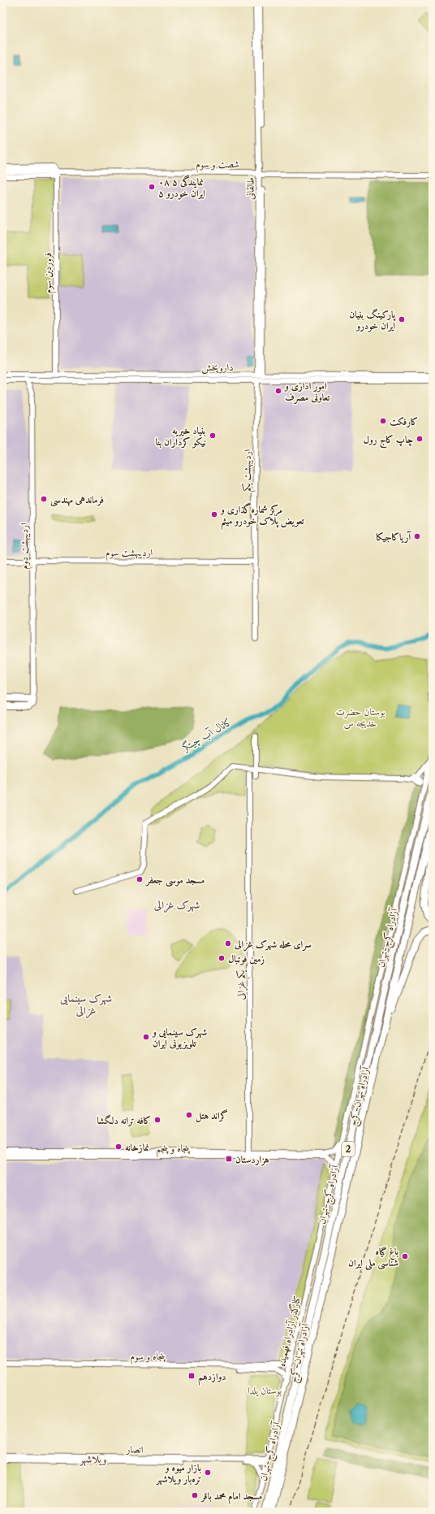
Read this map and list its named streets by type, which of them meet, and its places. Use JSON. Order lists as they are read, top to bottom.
{
  "streets": {
    "highway": ["آزادراه کرج-تهران", "آزادراه تهران-کرج", "2"],
    "street": [
      "شصت و سوم",
      "طالقانی",
      "فروردین سوم",
      "داروپخش",
      "اردیبهشت یکم",
      "اردیبهشت دوم",
      "اردیبهشت سوم",
      "یکم غزالی",
      "پنجاه و پنجم",
      "کنارگذر آزادراه فهمیده",
      "پنجاه و سوم",
      "انصار"
    ]
  },
  "crossings": [
    ["شصت و سوم", "طالقانی"],
    ["شصت و سوم", "فروردین سوم"],
    ["طالقانی", "داروپخش"],
    ["طالقانی", "اردیبهشت یکم"],
    ["فروردین سوم", "داروپخش"],
    ["داروپخش", "اردیبهشت یکم"],
    ["داروپخش", "اردیبهشت دوم"],
    ["اردیبهشت یکم", "اردیبهشت سوم"],
    ["اردیبهشت دوم", "اردیبهشت سوم"],
    ["یکم غزالی", "پنجاه و پنجم"],
    ["کنارگذر آزادراه فهمیده", "انصار"]
  ],
  "districts": ["شهرک غزالی", "شهرک سینمایی غزالی", "ویلاشهر"],
  "water": ["کانال آب چیتگر"],
  "parks": ["بوستان حضرت خدیجه س", "بوستان یلدا"],
  "places": {
    "other": [
      "نمایندگی ۵ ٠٨ ۵ ایران خودرو",
      "پارکینگ بنیان ایران خودرو",
      "امور اداری و تعاونی مصرف",
      "کارفکت",
      "بنیاد خیریه نیکو کرداران بنا",
      "چاپ کاج رول",
      "فرماندهی مهندسی",
      "مرکز شماره‌گذاری و تعویض پلاک خودرو میثم",
      "آریاکاجیکا",
      "مسجد موسی جعفر",
      "سرای محله شهرک غزالی",
      "زمین فوتبال",
      "شهرک سینمایی و تلویزیونی ایران",
      "گراند هتل",
      "کافه ترانه دلگشا",
      "نمازخانه",
      "باغ گیاه‌ شناسی ملی ایران",
      "بازار میوه و تره‌بار ویلاشهر",
      "مسجد امام محمد باقر"
    ],
    "transit": ["هزاردستان", "دوازدهم"]
  }
}
